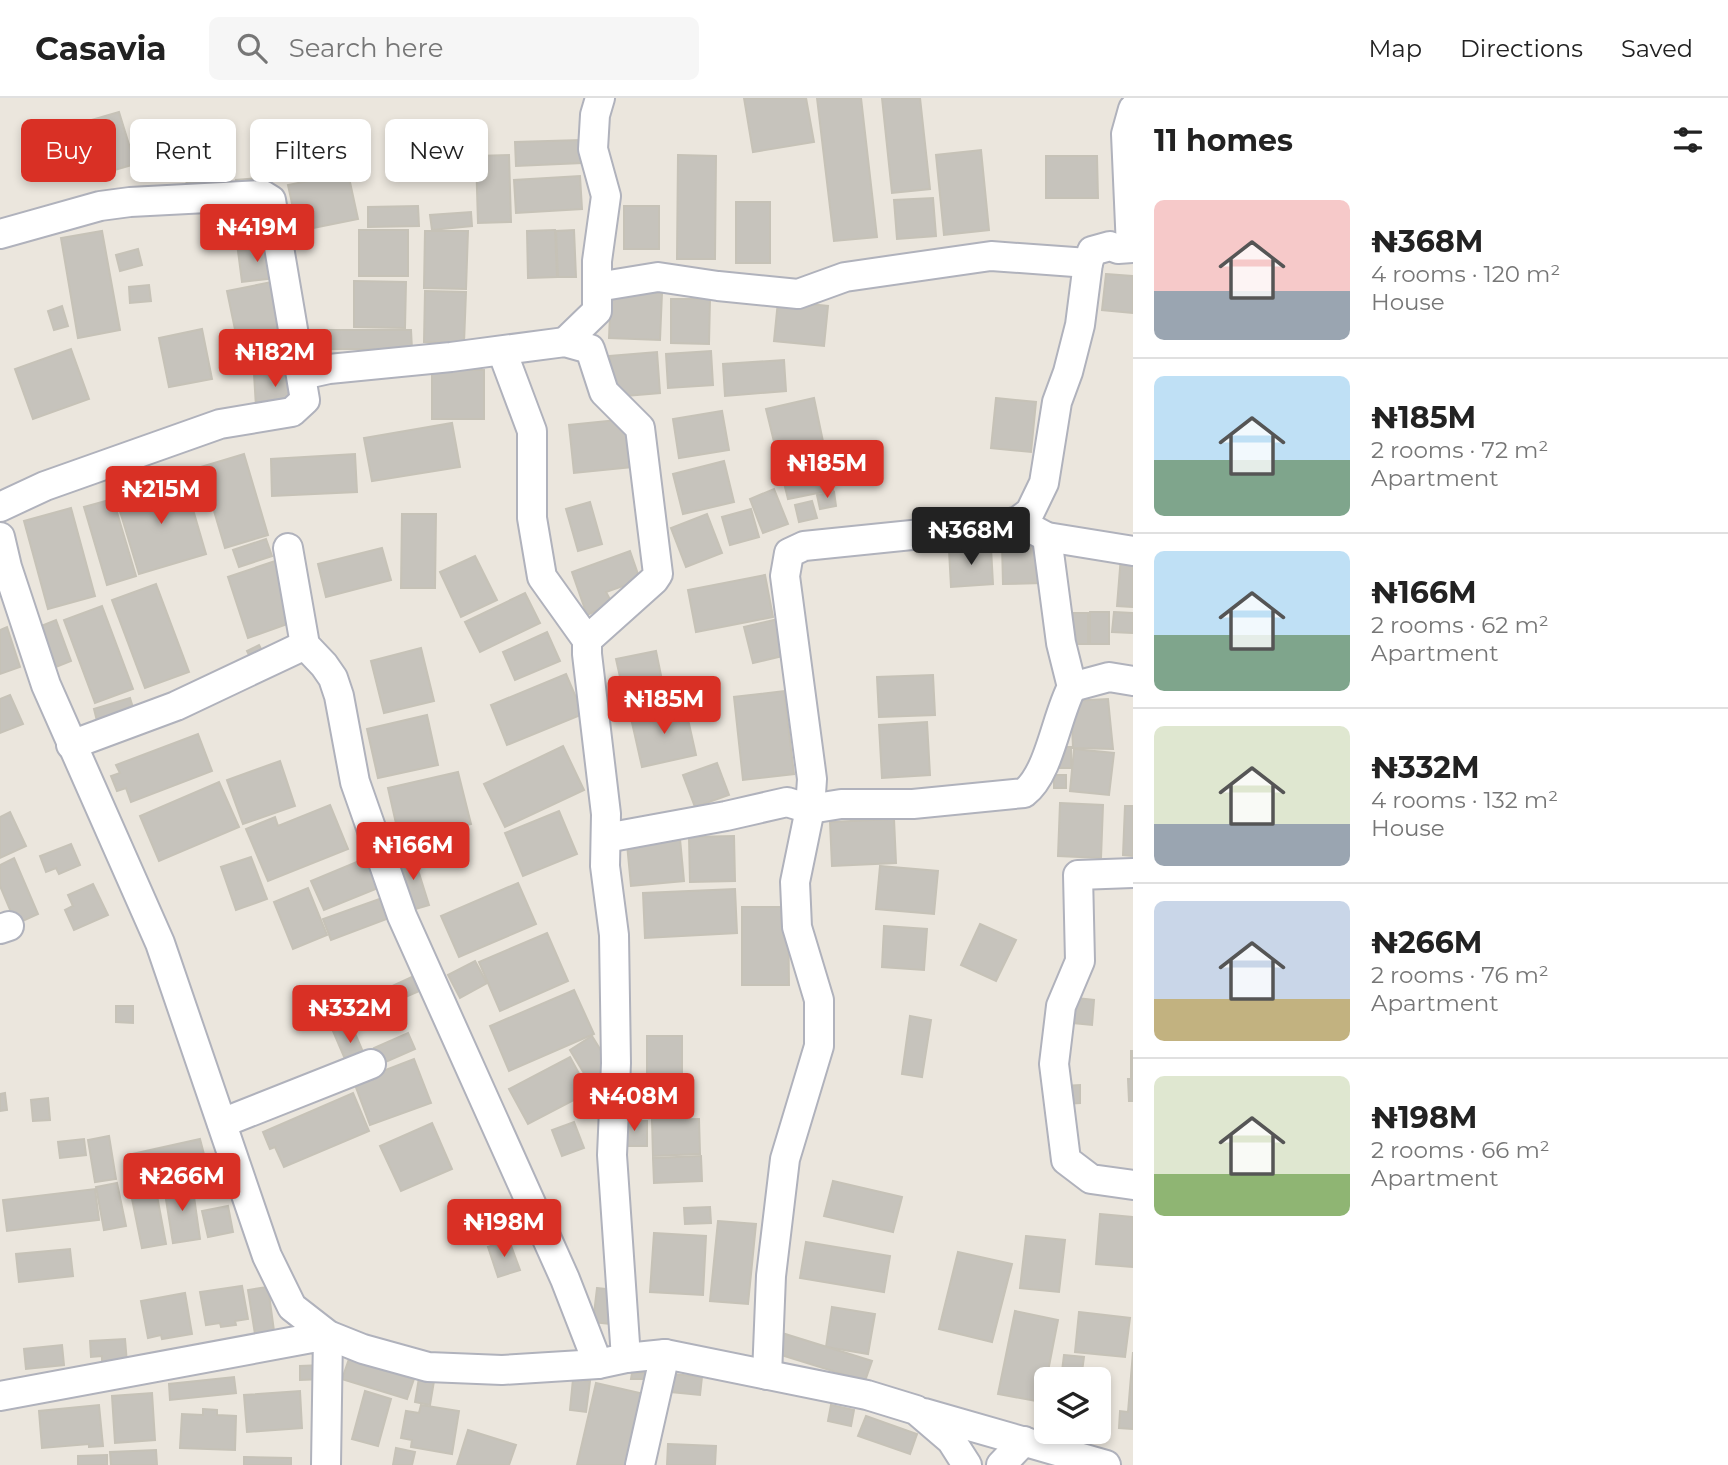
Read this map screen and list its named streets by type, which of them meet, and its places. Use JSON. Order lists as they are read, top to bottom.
{
  "page": {
    "header": "Casavia",
    "search": "Search here",
    "nav": ["Map", "Directions", "Saved"],
    "heading": "11 homes",
    "chip": [
      "Buy",
      "Rent",
      "Filters",
      "New"
    ],
    "list": [
      {
        "name": "₦368M",
        "note": "4 rooms · 120 m² · House"
      },
      {
        "name": "₦185M",
        "note": "2 rooms · 72 m² · Apartment"
      },
      {
        "name": "₦166M",
        "note": "2 rooms · 62 m² · Apartment"
      },
      {
        "name": "₦332M",
        "note": "4 rooms · 132 m² · House"
      },
      {
        "name": "₦266M",
        "note": "2 rooms · 76 m² · Apartment"
      },
      {
        "name": "₦198M",
        "note": "2 rooms · 66 m² · Apartment"
      }
    ],
    "price": [
      "₦419M",
      "₦182M",
      "₦185M",
      "₦215M",
      "₦368M",
      "₦185M",
      "₦166M",
      "₦332M",
      "₦408M",
      "₦266M",
      "₦198M"
    ]
  }
}
